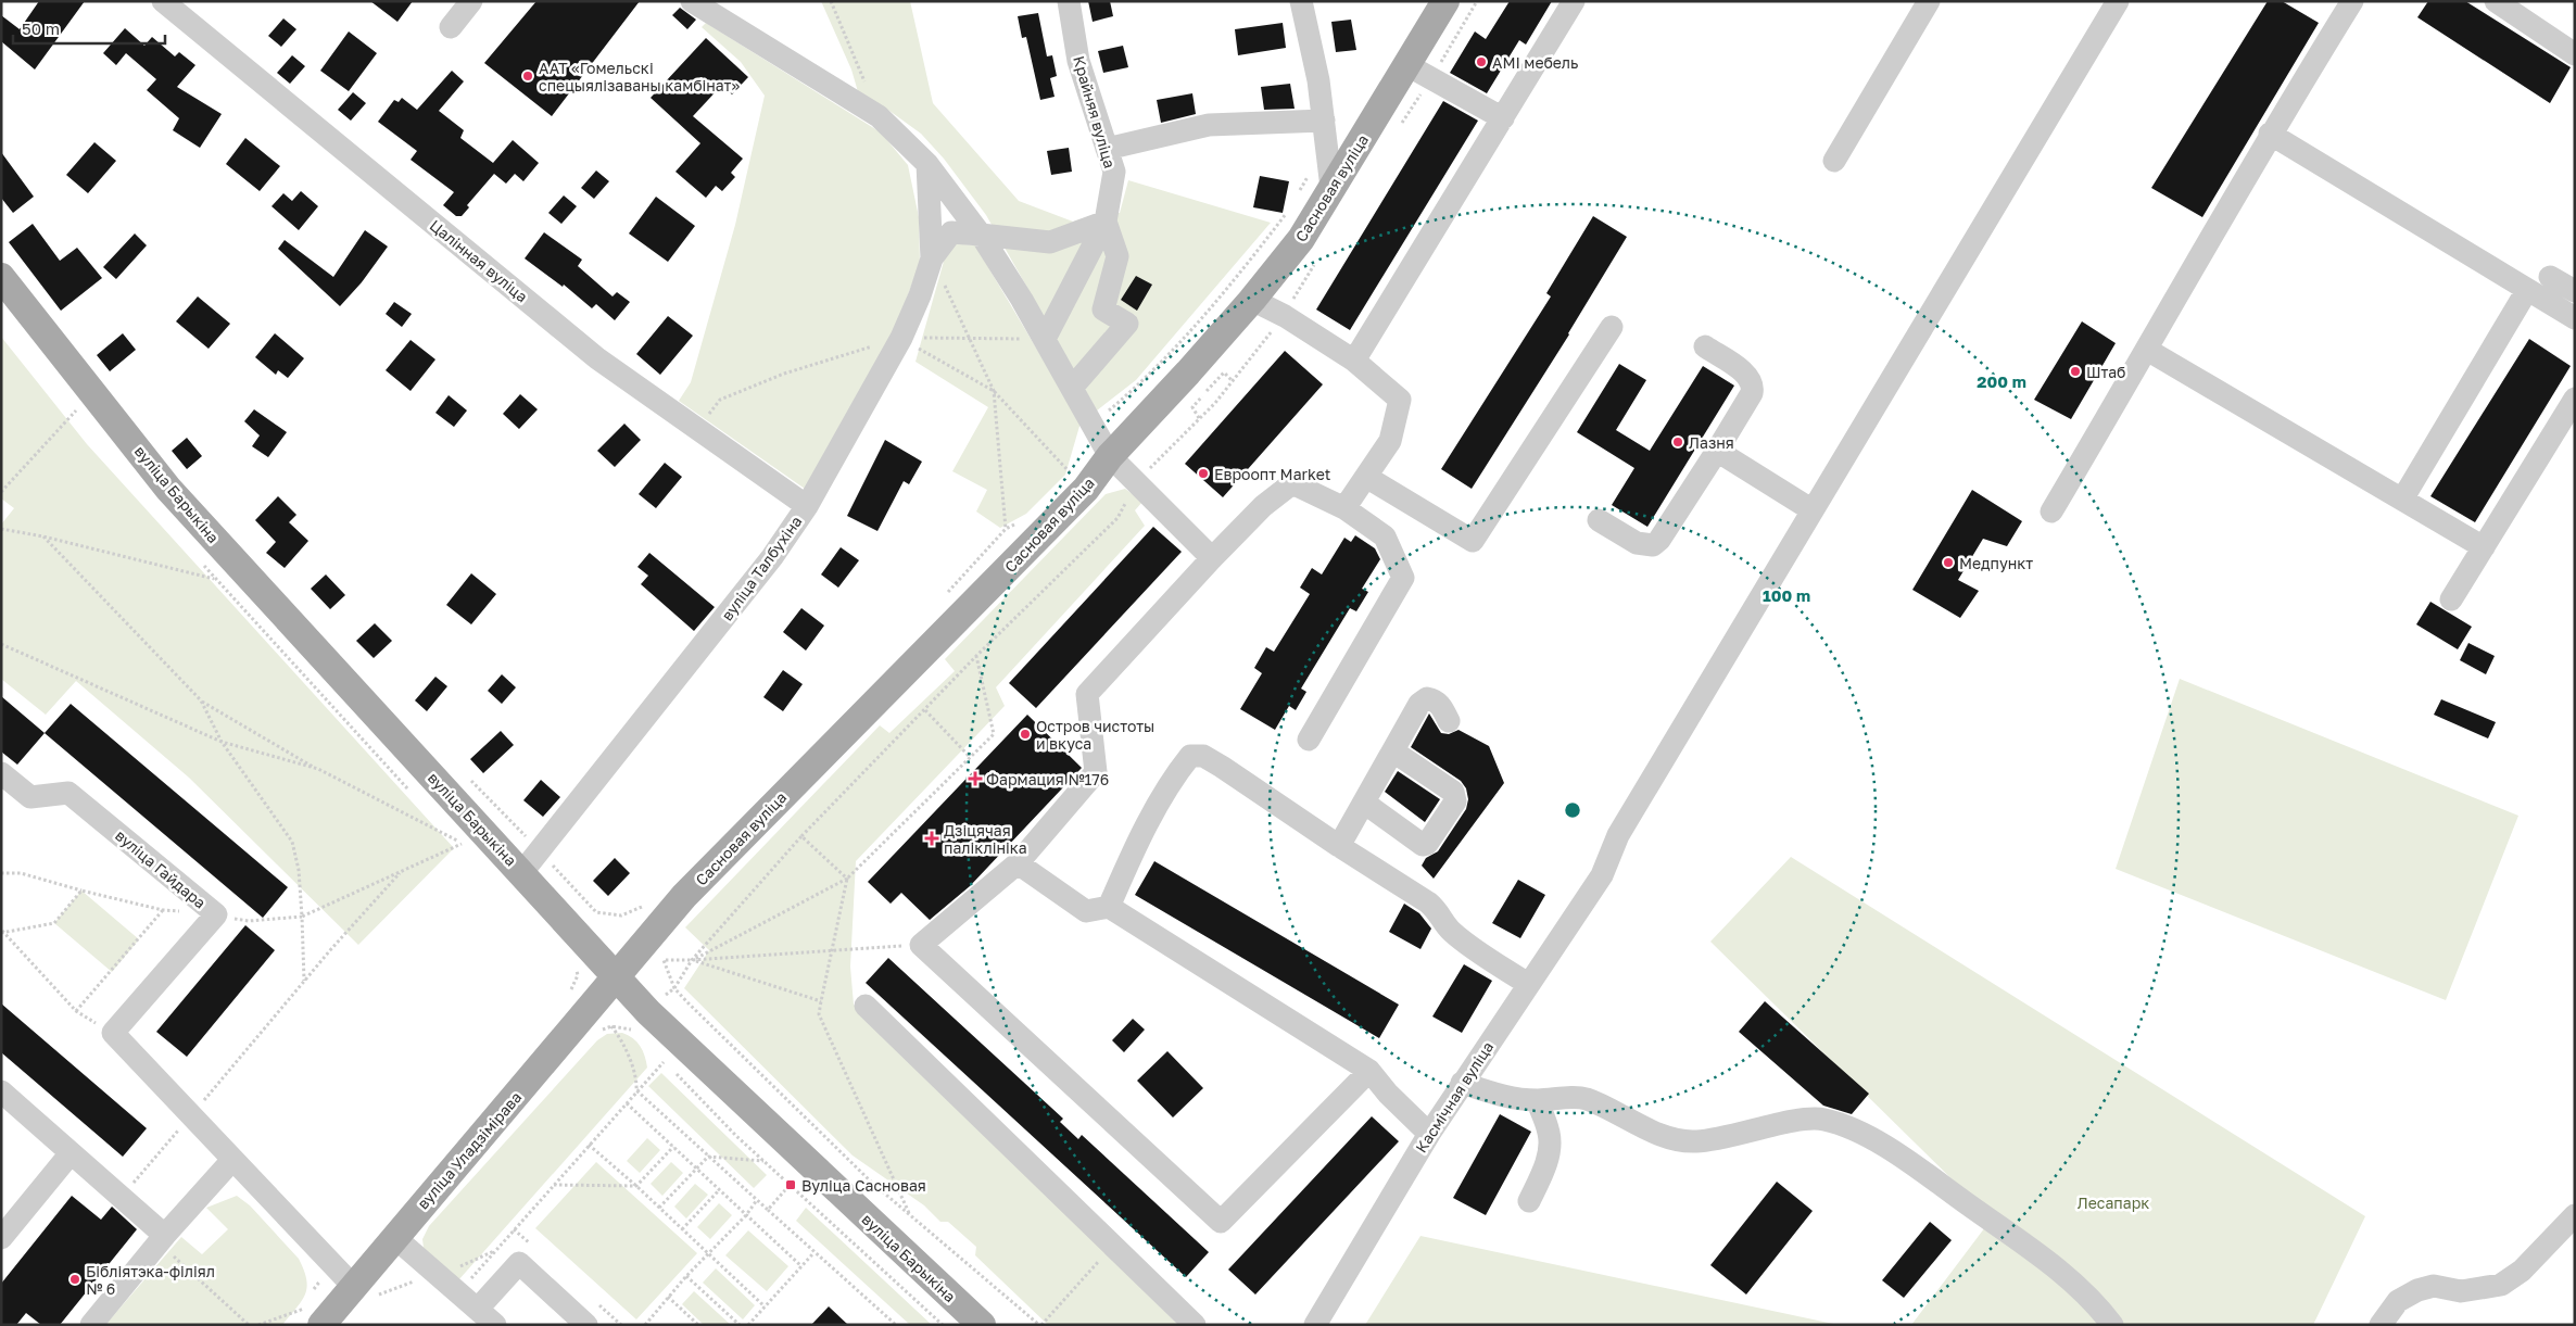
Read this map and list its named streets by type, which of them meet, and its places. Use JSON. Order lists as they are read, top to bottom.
{
  "streets": {
    "main road": ["Сасновая вуліца", "вуліца Барыкіна", "вуліца Уладзімірава"],
    "street": [
      "Крайняя вуліца",
      "Цалінная вуліца",
      "вуліца Талбухіна",
      "вуліца Гайдара",
      "Касмічная вуліца"
    ]
  },
  "crossings": [
    ["Сасновая вуліца", "вуліца Барыкіна"],
    ["Сасновая вуліца", "вуліца Уладзімірава"],
    ["Цалінная вуліца", "вуліца Талбухіна"],
    ["вуліца Барыкіна", "вуліца Талбухіна"],
    ["вуліца Барыкіна", "вуліца Уладзімірава"]
  ],
  "parks": ["Лесапарк"],
  "places": {
    "other": [
      "AMI мебель",
      "ААТ «Гомельскі спецыялізаваны камбінат»",
      "Штаб",
      "Лазня",
      "Евроопт Market",
      "Медпункт",
      "Остров чистоты и вкуса",
      "Бібліятэка-філіял № 6"
    ],
    "health": ["Фармация №176", "Дзіцячая паліклініка"],
    "transit": ["Вуліца Сасновая"]
  },
  "scale_bar": "50 m",
  "rings": ["200 m", "100 m"]
}
